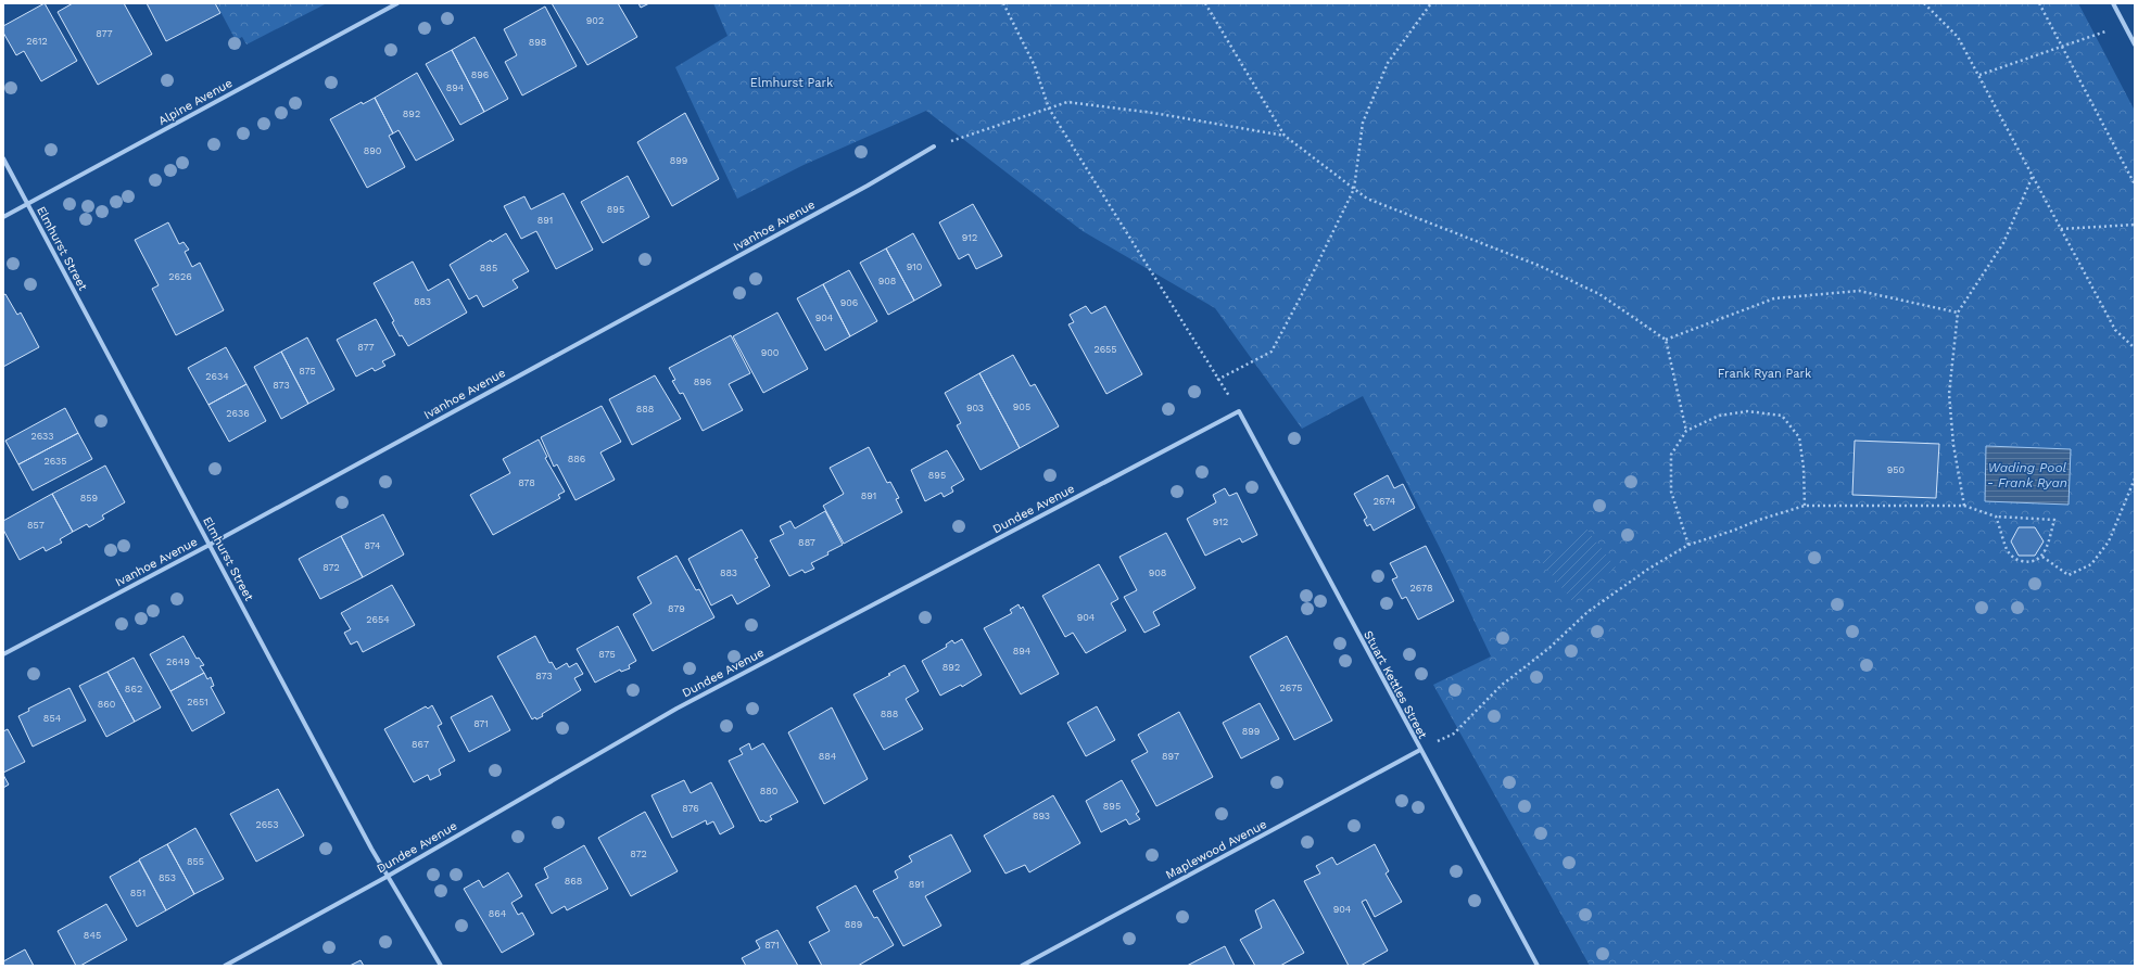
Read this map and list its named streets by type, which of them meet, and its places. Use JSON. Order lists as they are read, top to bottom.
{
  "streets": {
    "street": [
      "Alpine Avenue",
      "Ivanhoe Avenue",
      "Elmhurst Street",
      "Dundee Avenue",
      "Stuart Kettles Street",
      "Maplewood Avenue"
    ]
  },
  "crossings": [
    ["Alpine Avenue", "Elmhurst Street"],
    ["Ivanhoe Avenue", "Elmhurst Street"],
    ["Elmhurst Street", "Dundee Avenue"],
    ["Dundee Avenue", "Stuart Kettles Street"],
    ["Stuart Kettles Street", "Maplewood Avenue"]
  ],
  "water": ["Wading Pool - Frank Ryan"],
  "parks": ["Elmhurst Park", "Frank Ryan Park"],
  "house_numbers": [
    "902",
    "877",
    "2612",
    "898",
    "896",
    "894",
    "892",
    "890",
    "899",
    "895",
    "891",
    "912",
    "910",
    "885",
    "2626",
    "908",
    "883",
    "906",
    "904",
    "877",
    "2655",
    "900",
    "875",
    "2634",
    "896",
    "873",
    "905",
    "903",
    "888",
    "2636",
    "2633",
    "886",
    "2635",
    "950",
    "895",
    "878",
    "891",
    "859",
    "2674",
    "912",
    "857",
    "887",
    "874",
    "872",
    "883",
    "908",
    "2678",
    "879",
    "904",
    "2654",
    "894",
    "875",
    "2649",
    "892",
    "873",
    "2675",
    "862",
    "2651",
    "860",
    "888",
    "854",
    "871",
    "899",
    "867",
    "884",
    "897",
    "880",
    "895",
    "876",
    "893",
    "2653",
    "872",
    "855",
    "853",
    "868",
    "891",
    "851",
    "904",
    "864",
    "889",
    "845",
    "871"
  ]
}
